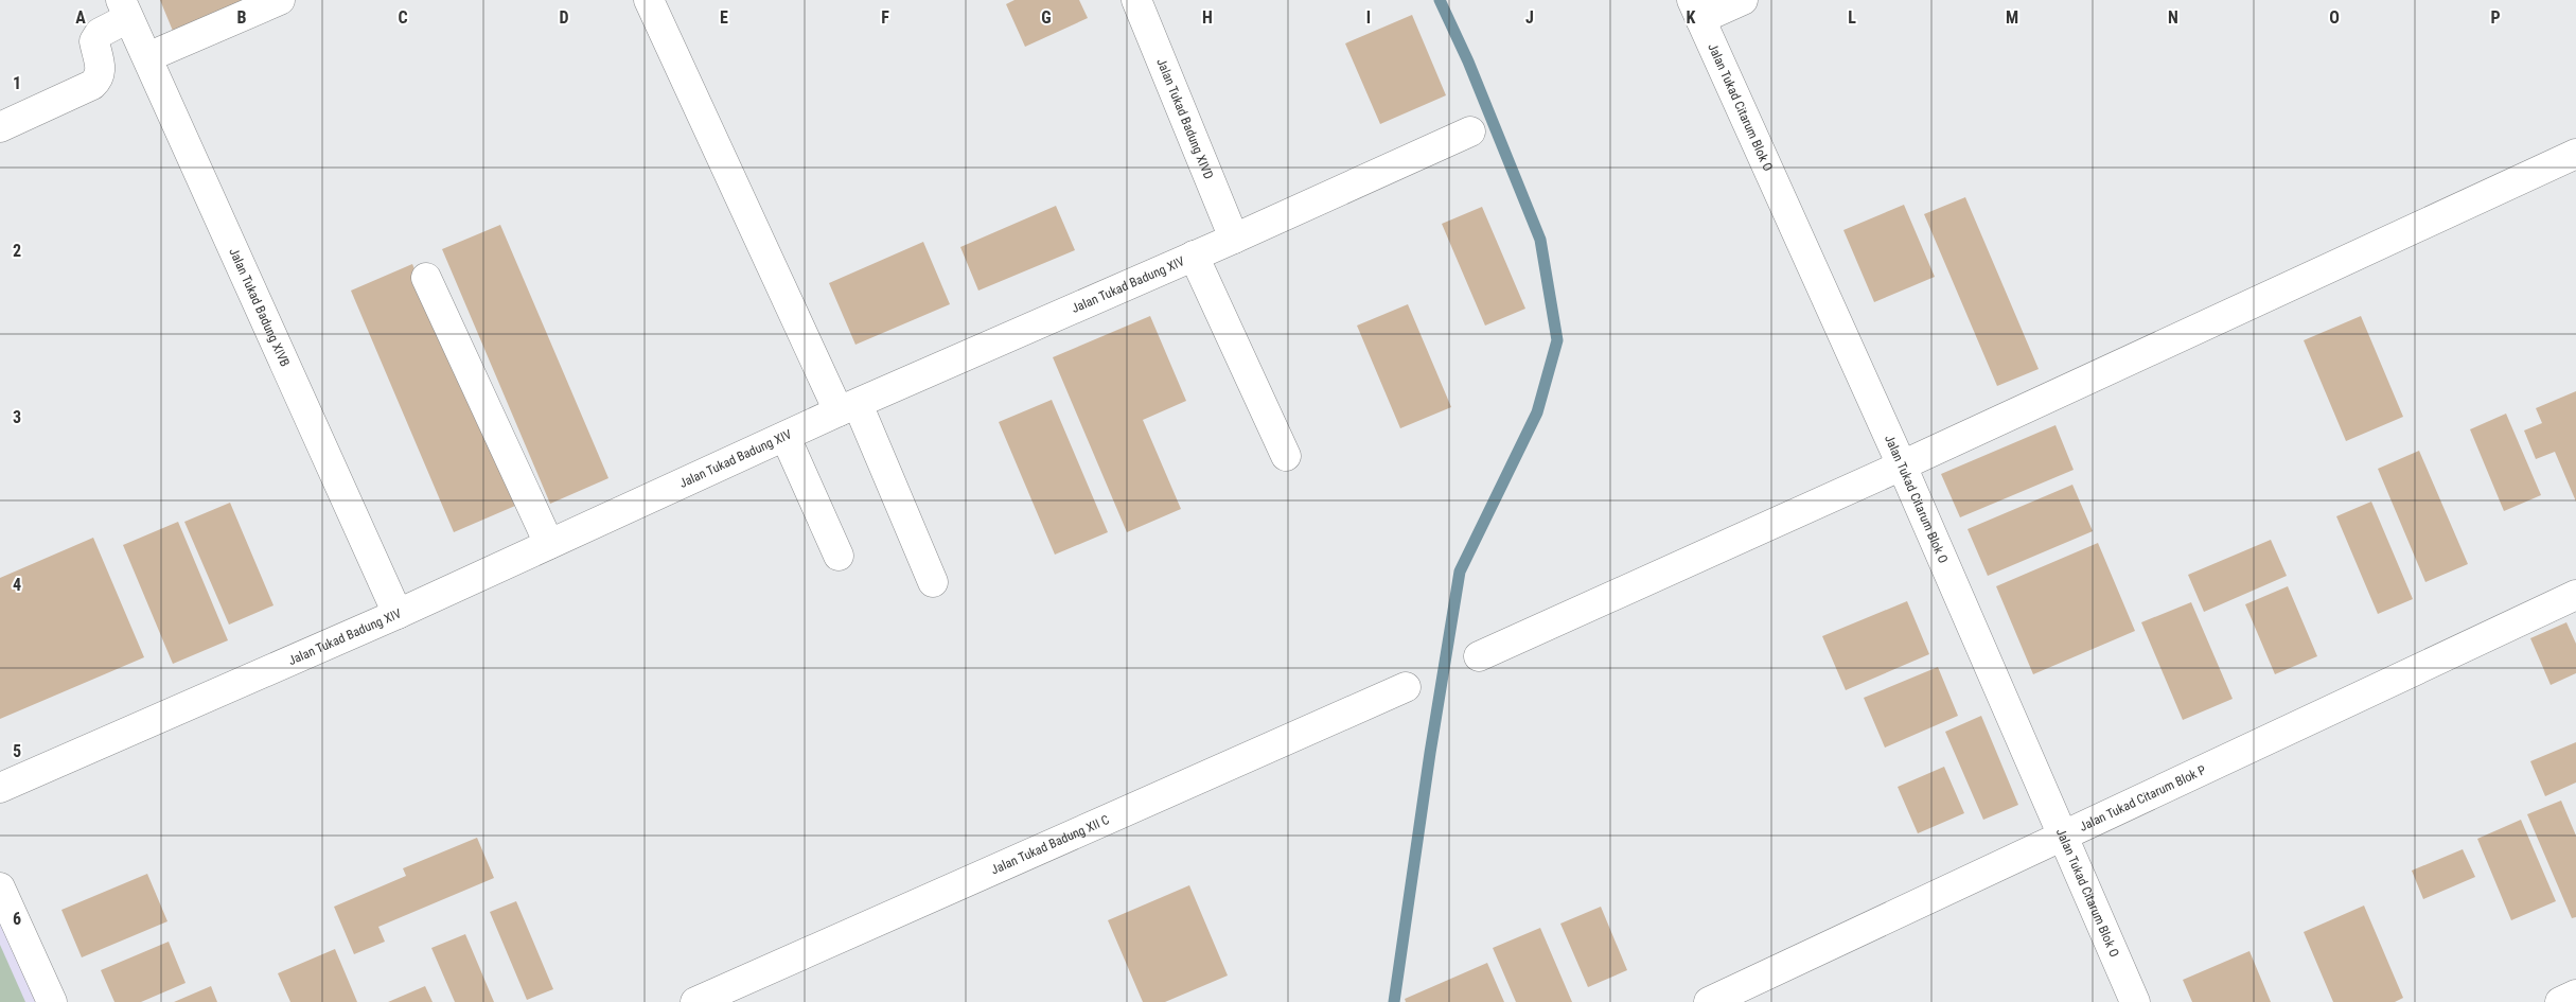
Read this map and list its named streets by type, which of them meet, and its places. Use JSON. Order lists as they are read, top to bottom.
{
  "streets": {
    "street": [
      "Jalan Tukad Citarum Blok O",
      "Jalan Tukad Badung XIVD",
      "Jalan Tukad Badung XIV",
      "Jalan Tukad Badung XIVB",
      "Jalan Tukad Citarum Blok P",
      "Jalan Tukad Badung XII C"
    ]
  },
  "crossings": [
    ["Jalan Tukad Citarum Blok O", "Jalan Tukad Citarum Blok P"],
    ["Jalan Tukad Badung XIVD", "Jalan Tukad Badung XIV"],
    ["Jalan Tukad Badung XIV", "Jalan Tukad Badung XIVB"]
  ],
  "grid": {
    "columns": [
      "A",
      "B",
      "C",
      "D",
      "E",
      "F",
      "G",
      "H",
      "I",
      "J",
      "K",
      "L",
      "M",
      "N",
      "O",
      "P"
    ],
    "rows": [
      "1",
      "2",
      "3",
      "4",
      "5",
      "6"
    ]
  }
}
